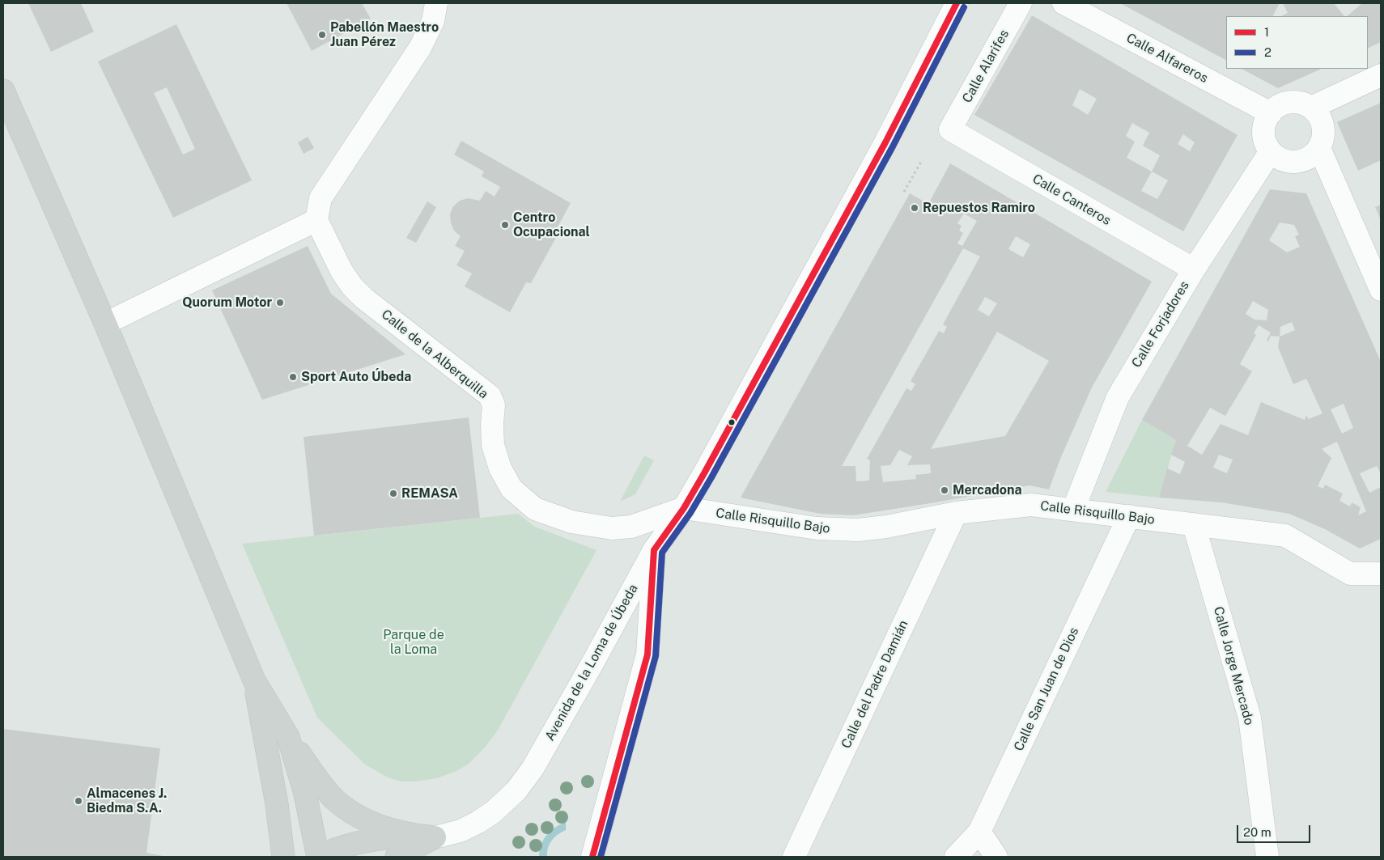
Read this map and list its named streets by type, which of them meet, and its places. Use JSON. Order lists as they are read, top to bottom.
{
  "streets": {
    "street": [
      "Calle Alfareros",
      "Calle Alarifes",
      "Calle Canteros",
      "Calle Forjadores",
      "Calle de la Alberquilla",
      "Calle Risquillo Bajo",
      "Avenida de la Loma de Úbeda",
      "Calle Jorge Mercado",
      "Calle del Padre Damián",
      "Calle San Juan de Dios"
    ]
  },
  "crossings": [
    ["Calle Alfareros", "Calle Forjadores"],
    ["Calle Alarifes", "Calle Canteros"],
    ["Calle Canteros", "Calle Forjadores"],
    ["Calle Forjadores", "Calle Risquillo Bajo"],
    ["Calle de la Alberquilla", "Calle Risquillo Bajo"],
    ["Calle de la Alberquilla", "Avenida de la Loma de Úbeda"],
    ["Calle Risquillo Bajo", "Avenida de la Loma de Úbeda"],
    ["Calle Risquillo Bajo", "Calle Jorge Mercado"],
    ["Calle Risquillo Bajo", "Calle del Padre Damián"],
    ["Calle Risquillo Bajo", "Calle San Juan de Dios"]
  ],
  "parks": ["Parque de la Loma"],
  "places": [
    "Pabellón Maestro Juan Pérez",
    "Repuestos Ramiro",
    "Centro Ocupacional",
    "Quorum Motor",
    "Sport Auto Úbeda",
    "Mercadona",
    "REMASA",
    "Almacenes J. Biedma S.A."
  ],
  "lines": ["transit line 1", "transit line 2"],
  "legend": ["1", "2"],
  "scale_bar": "20 m"
}
